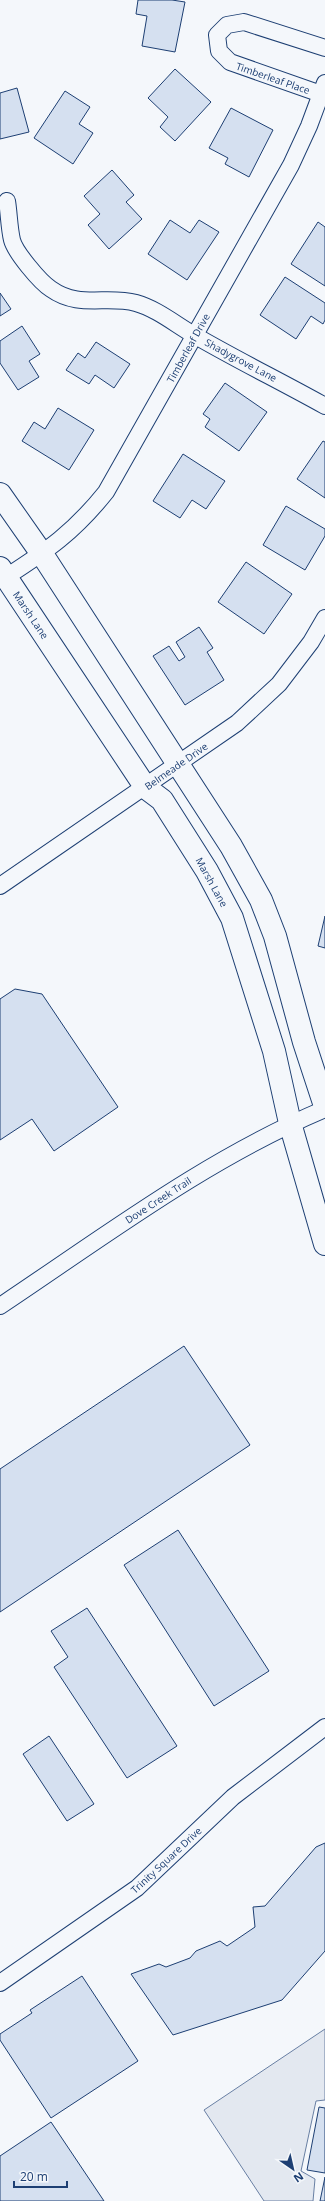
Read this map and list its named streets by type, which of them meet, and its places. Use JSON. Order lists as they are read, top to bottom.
{
  "streets": {
    "main road": ["Marsh Lane"],
    "street": [
      "Timberleaf Place",
      "Timberleaf Drive",
      "Shadygrove Lane",
      "Belmeade Drive",
      "Dove Creek Trail",
      "Trinity Square Drive"
    ]
  },
  "crossings": [
    ["Timberleaf Place", "Timberleaf Drive"],
    ["Timberleaf Drive", "Shadygrove Lane"],
    ["Timberleaf Drive", "Marsh Lane"],
    ["Marsh Lane", "Belmeade Drive"],
    ["Marsh Lane", "Dove Creek Trail"]
  ],
  "scale_bar": "20 m",
  "north": "bottom right"
}
